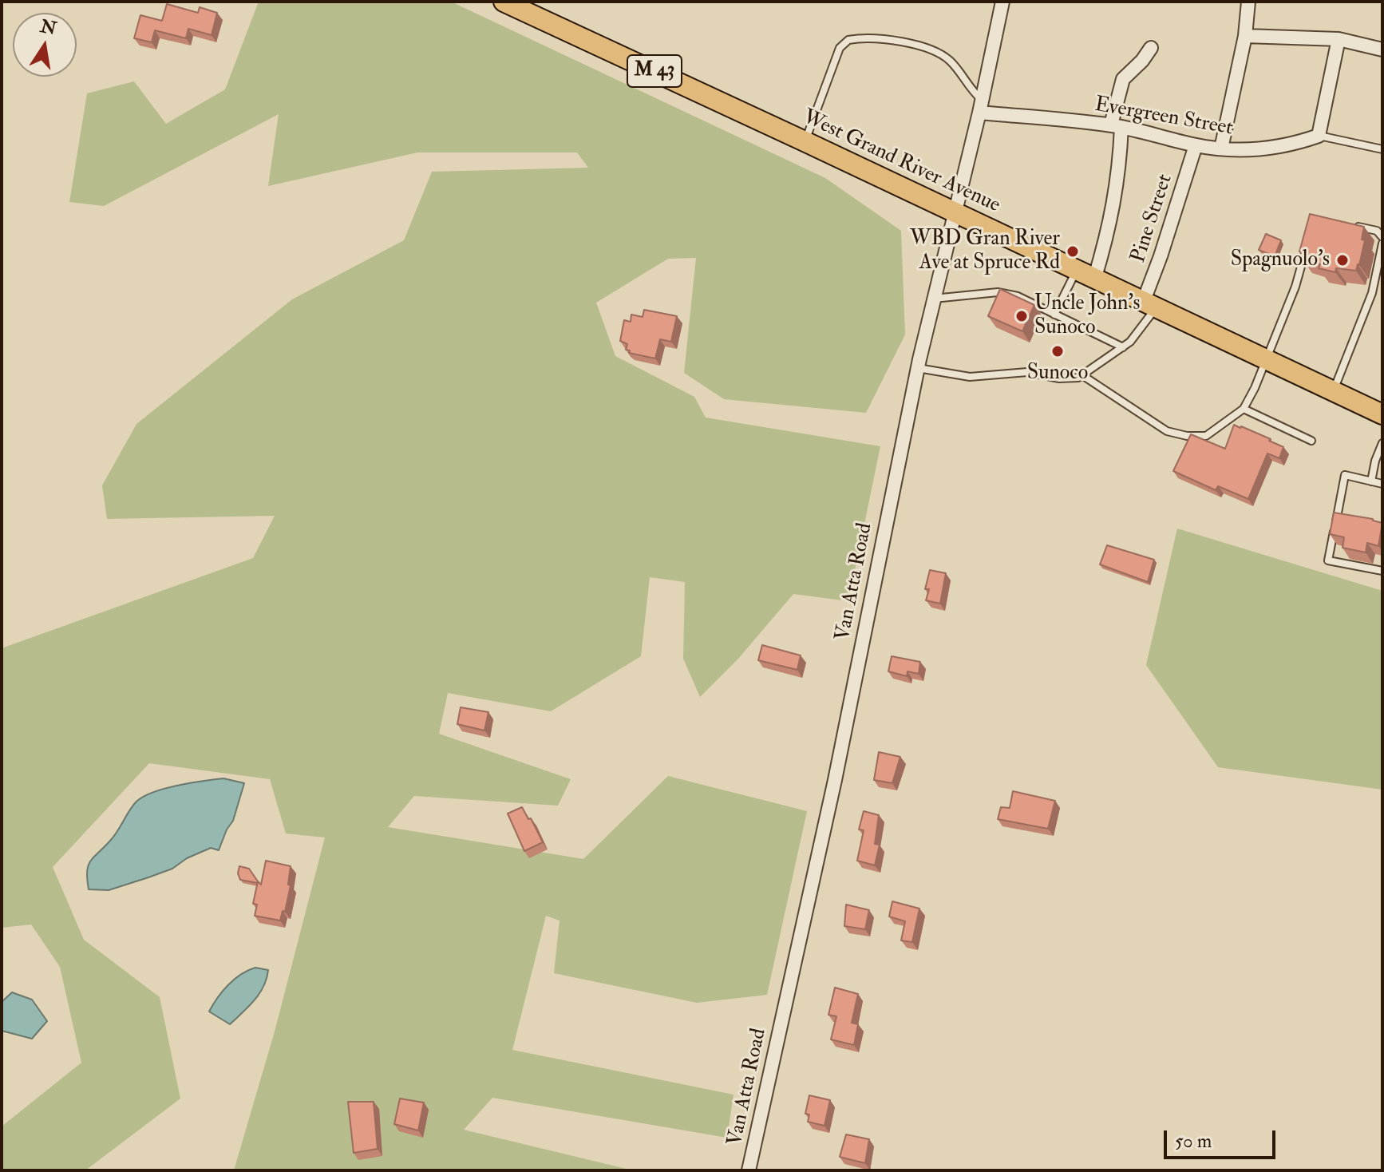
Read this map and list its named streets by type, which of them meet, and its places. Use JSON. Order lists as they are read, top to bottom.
{
  "streets": {
    "main road": ["M 43", "West Grand River Avenue"],
    "street": ["Evergreen Street", "Pine Street", "Van Atta Road"]
  },
  "crossings": [
    ["Evergreen Street", "Pine Street"],
    ["Evergreen Street", "Van Atta Road"],
    ["West Grand River Avenue", "Pine Street"],
    ["West Grand River Avenue", "Van Atta Road"]
  ],
  "places": [
    "WBD Gran River Ave at Spruce Rd",
    "Spagnuolo's",
    "Uncle John's Sunoco",
    "Sunoco"
  ],
  "scale_bar": "50 m",
  "north": "top"
}
